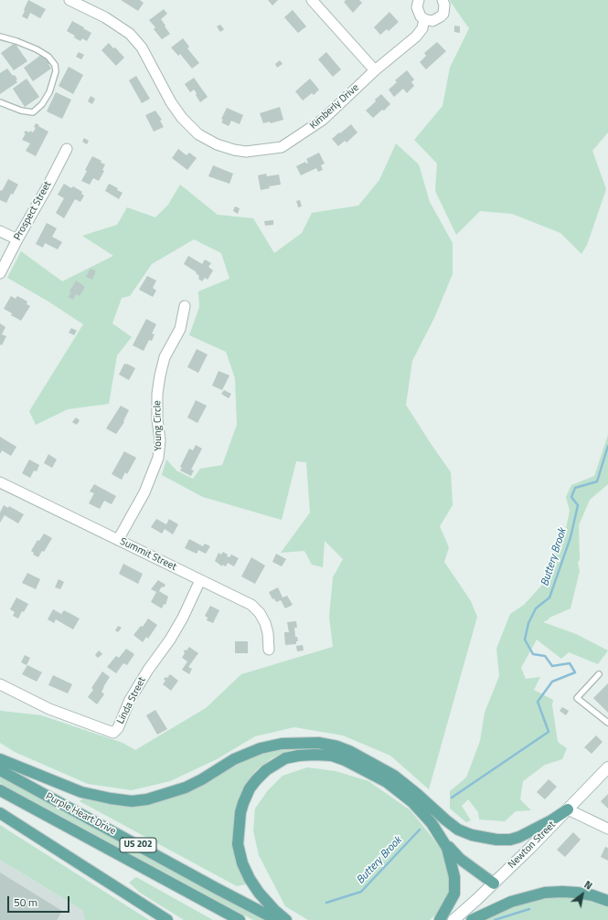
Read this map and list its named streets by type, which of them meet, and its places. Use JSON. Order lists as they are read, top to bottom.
{
  "streets": {
    "main road": ["Purple Heart Drive", "US 202", "Newton Street"],
    "street": [
      "Kimberly Drive",
      "Prospect Street",
      "Young Circle",
      "Summit Street",
      "Linda Street"
    ]
  },
  "crossings": [
    ["Young Circle", "Summit Street"],
    ["Summit Street", "Linda Street"]
  ],
  "water": ["Buttery Brook"],
  "scale_bar": "50 m",
  "north": "top right"
}
